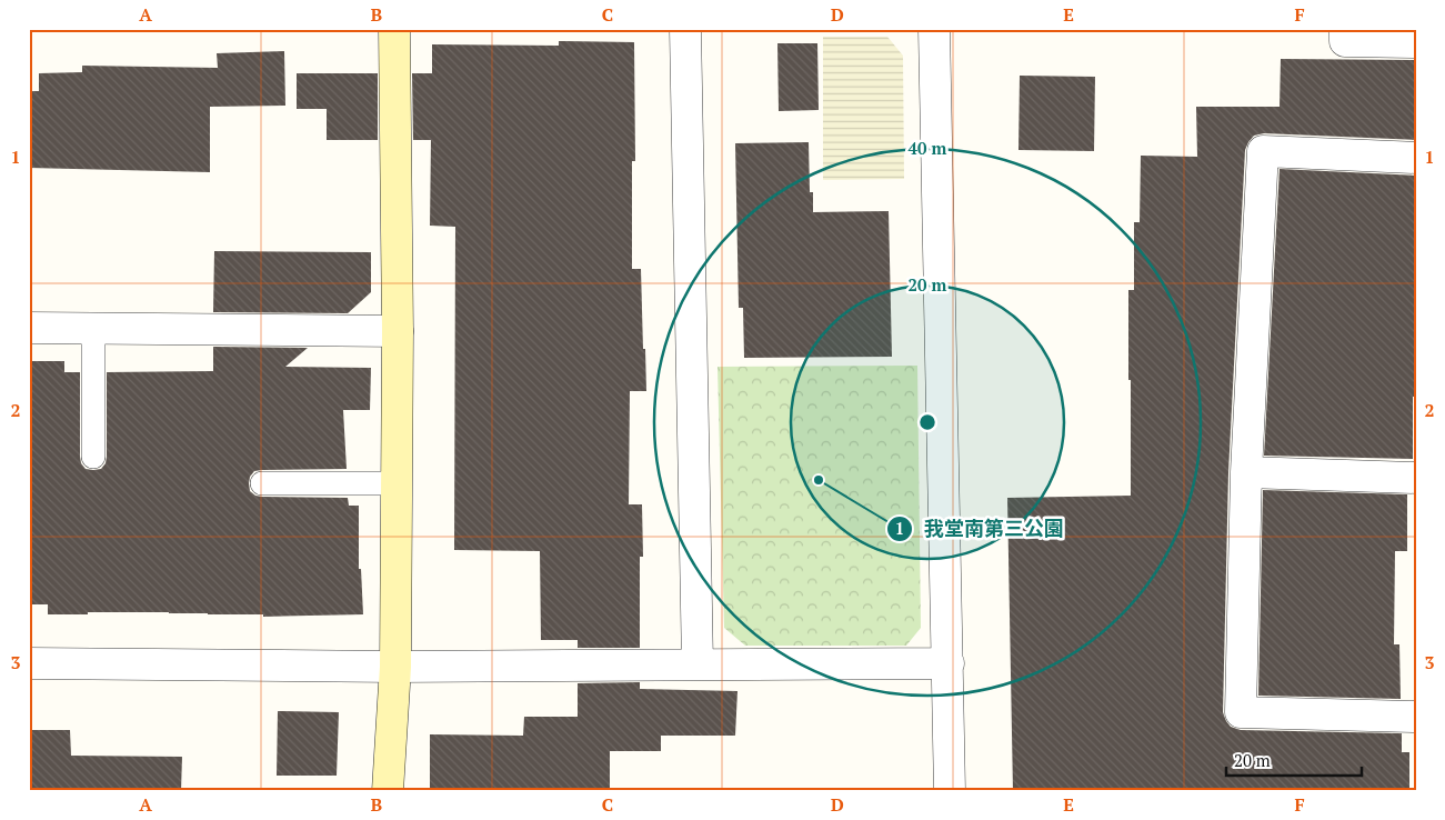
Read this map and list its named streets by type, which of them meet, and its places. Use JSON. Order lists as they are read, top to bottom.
{
  "places": ["我堂南第三公園"],
  "scale_bar": "20 m",
  "grid": {
    "columns": [
      "A",
      "B",
      "C",
      "D",
      "E",
      "F"
    ],
    "rows": ["1", "2", "3"]
  },
  "rings": ["40 m", "20 m"]
}
